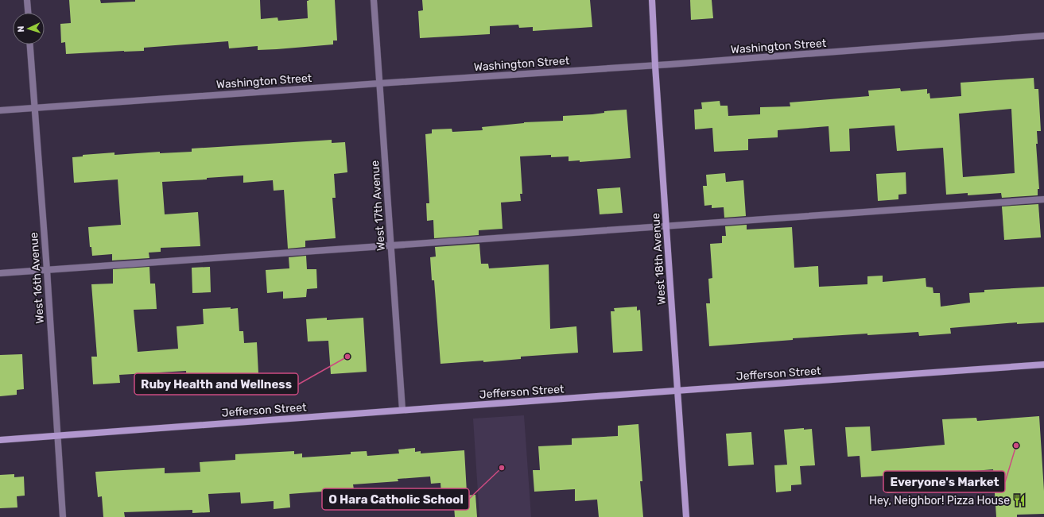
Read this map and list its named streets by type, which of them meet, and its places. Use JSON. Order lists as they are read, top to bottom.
{
  "streets": {
    "street": [
      "Washington Street",
      "West 17th Avenue",
      "West 18th Avenue",
      "West 16th Avenue",
      "Jefferson Street"
    ]
  },
  "crossings": [
    ["Washington Street", "West 17th Avenue"],
    ["Washington Street", "West 18th Avenue"],
    ["Washington Street", "West 16th Avenue"],
    ["West 17th Avenue", "Jefferson Street"],
    ["West 18th Avenue", "Jefferson Street"],
    ["West 16th Avenue", "Jefferson Street"]
  ],
  "places": {
    "other": ["Ruby Health and Wellness", "Everyone's Market", "O Hara Catholic School"],
    "restaurant": ["Hey, Neighbor! Pizza House"]
  },
  "north": "left"
}
